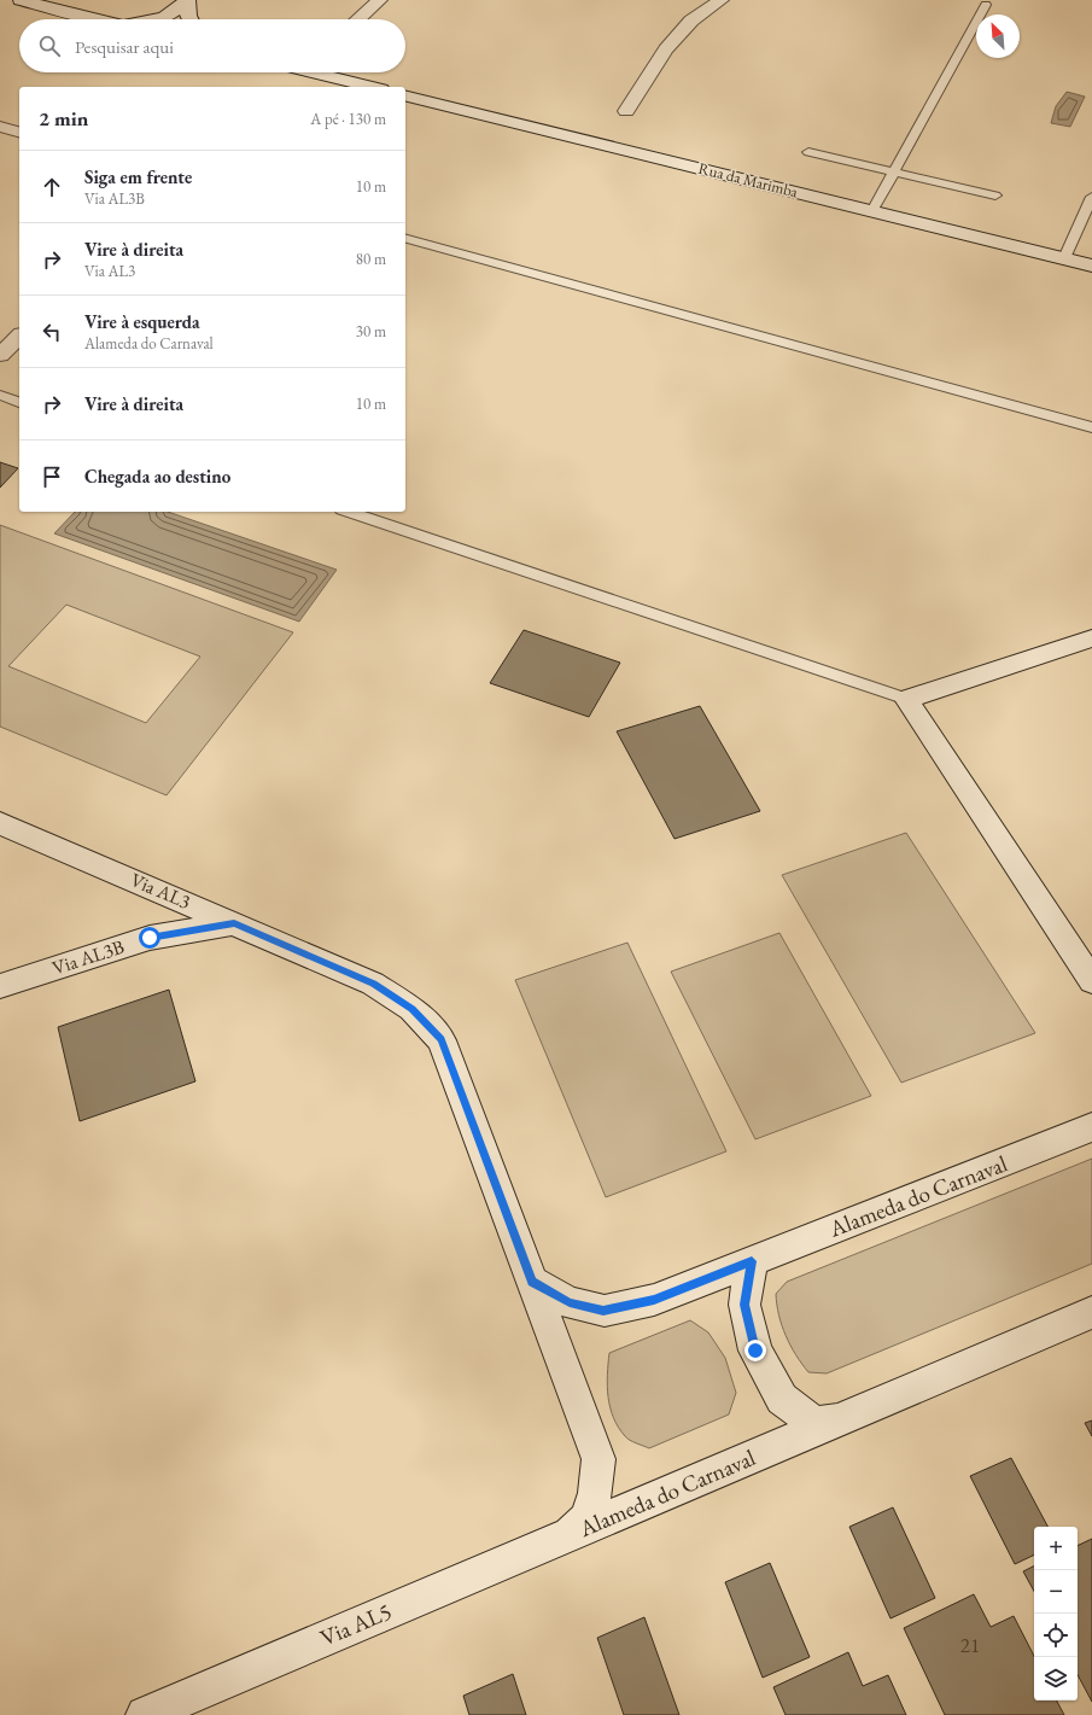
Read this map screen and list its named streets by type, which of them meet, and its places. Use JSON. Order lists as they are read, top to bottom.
{
  "streets": {
    "street": [
      "Rua da Marimba",
      "Via AL3",
      "Via AL3B",
      "Alameda do Carnaval",
      "Via AL5"
    ]
  },
  "crossings": [
    ["Via AL3", "Via AL3B"],
    ["Via AL3", "Alameda do Carnaval"],
    ["Alameda do Carnaval", "Via AL5"]
  ],
  "house_numbers": ["21"],
  "north": "top left",
  "page": {
    "search": "Pesquisar aqui",
    "heading": ["2 min", "A pé · 130 m"],
    "list": [
      ["Siga em frente", "Via AL3B", "10 m"],
      ["Vire à direita", "Via AL3", "80 m"],
      ["Vire à esquerda", "Alameda do Carnaval", "30 m"],
      ["Vire à direita", "10 m"],
      "Chegada ao destino"
    ],
    "map_buttons": ["+", "−"]
  }
}
